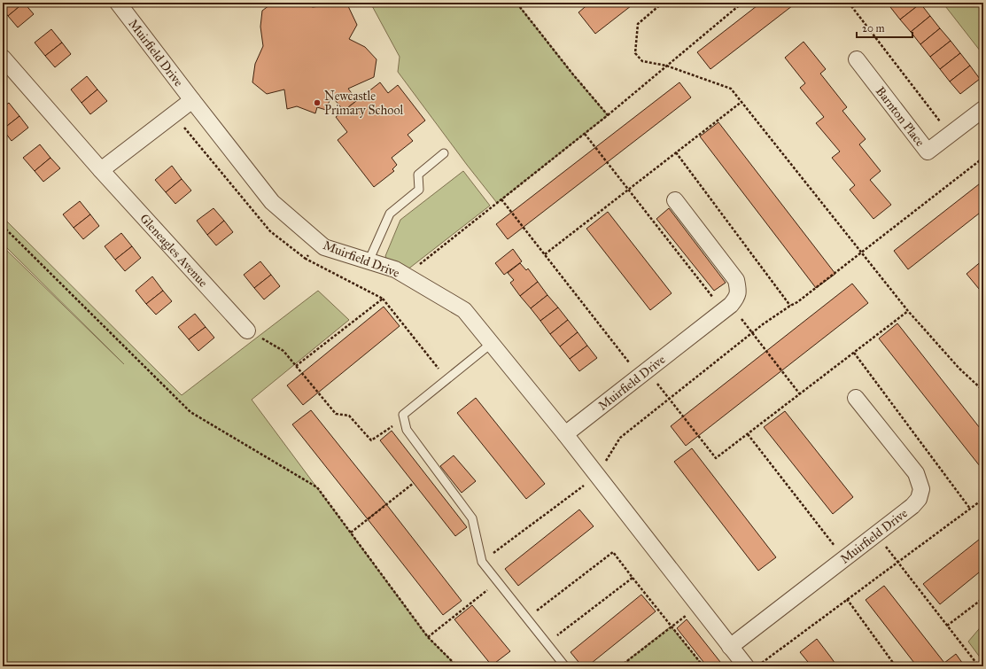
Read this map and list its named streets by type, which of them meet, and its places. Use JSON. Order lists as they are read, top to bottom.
{
  "streets": {
    "street": ["Muirfield Drive", "Barnton Place", "Gleneagles Avenue"]
  },
  "places": ["Newcastle Primary School"],
  "scale_bar": "20 m"
}
